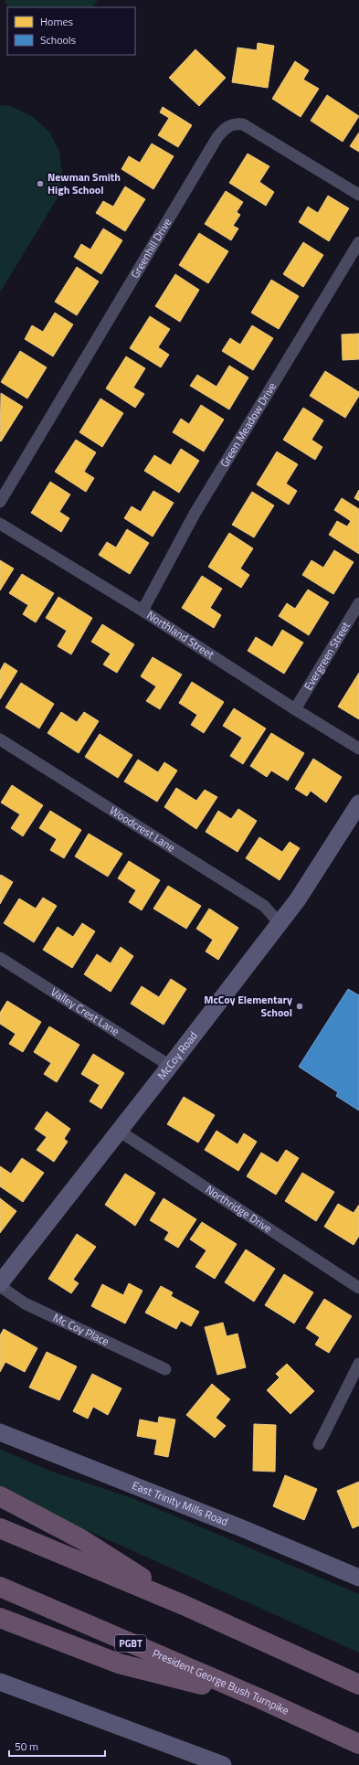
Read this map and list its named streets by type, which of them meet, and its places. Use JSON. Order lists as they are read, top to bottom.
{
  "streets": {
    "highway": ["PGBT", "President George Bush Turnpike"],
    "main road": ["McCoy Road", "East Trinity Mills Road"],
    "street": [
      "Greenhill Drive",
      "Green Meadow Drive",
      "Northland Street",
      "Evergreen Street",
      "Woodcrest Lane",
      "Valley Crest Lane",
      "Northridge Drive",
      "Mc Coy Place"
    ]
  },
  "crossings": [
    ["Green Meadow Drive", "Northland Street"],
    ["Northland Street", "Evergreen Street"],
    ["Woodcrest Lane", "McCoy Road"],
    ["Valley Crest Lane", "McCoy Road"],
    ["McCoy Road", "Northridge Drive"],
    ["McCoy Road", "Mc Coy Place"]
  ],
  "places": ["Newman Smith High School", "McCoy Elementary School"],
  "legend": ["Homes", "Schools"],
  "scale_bar": "50 m"
}
